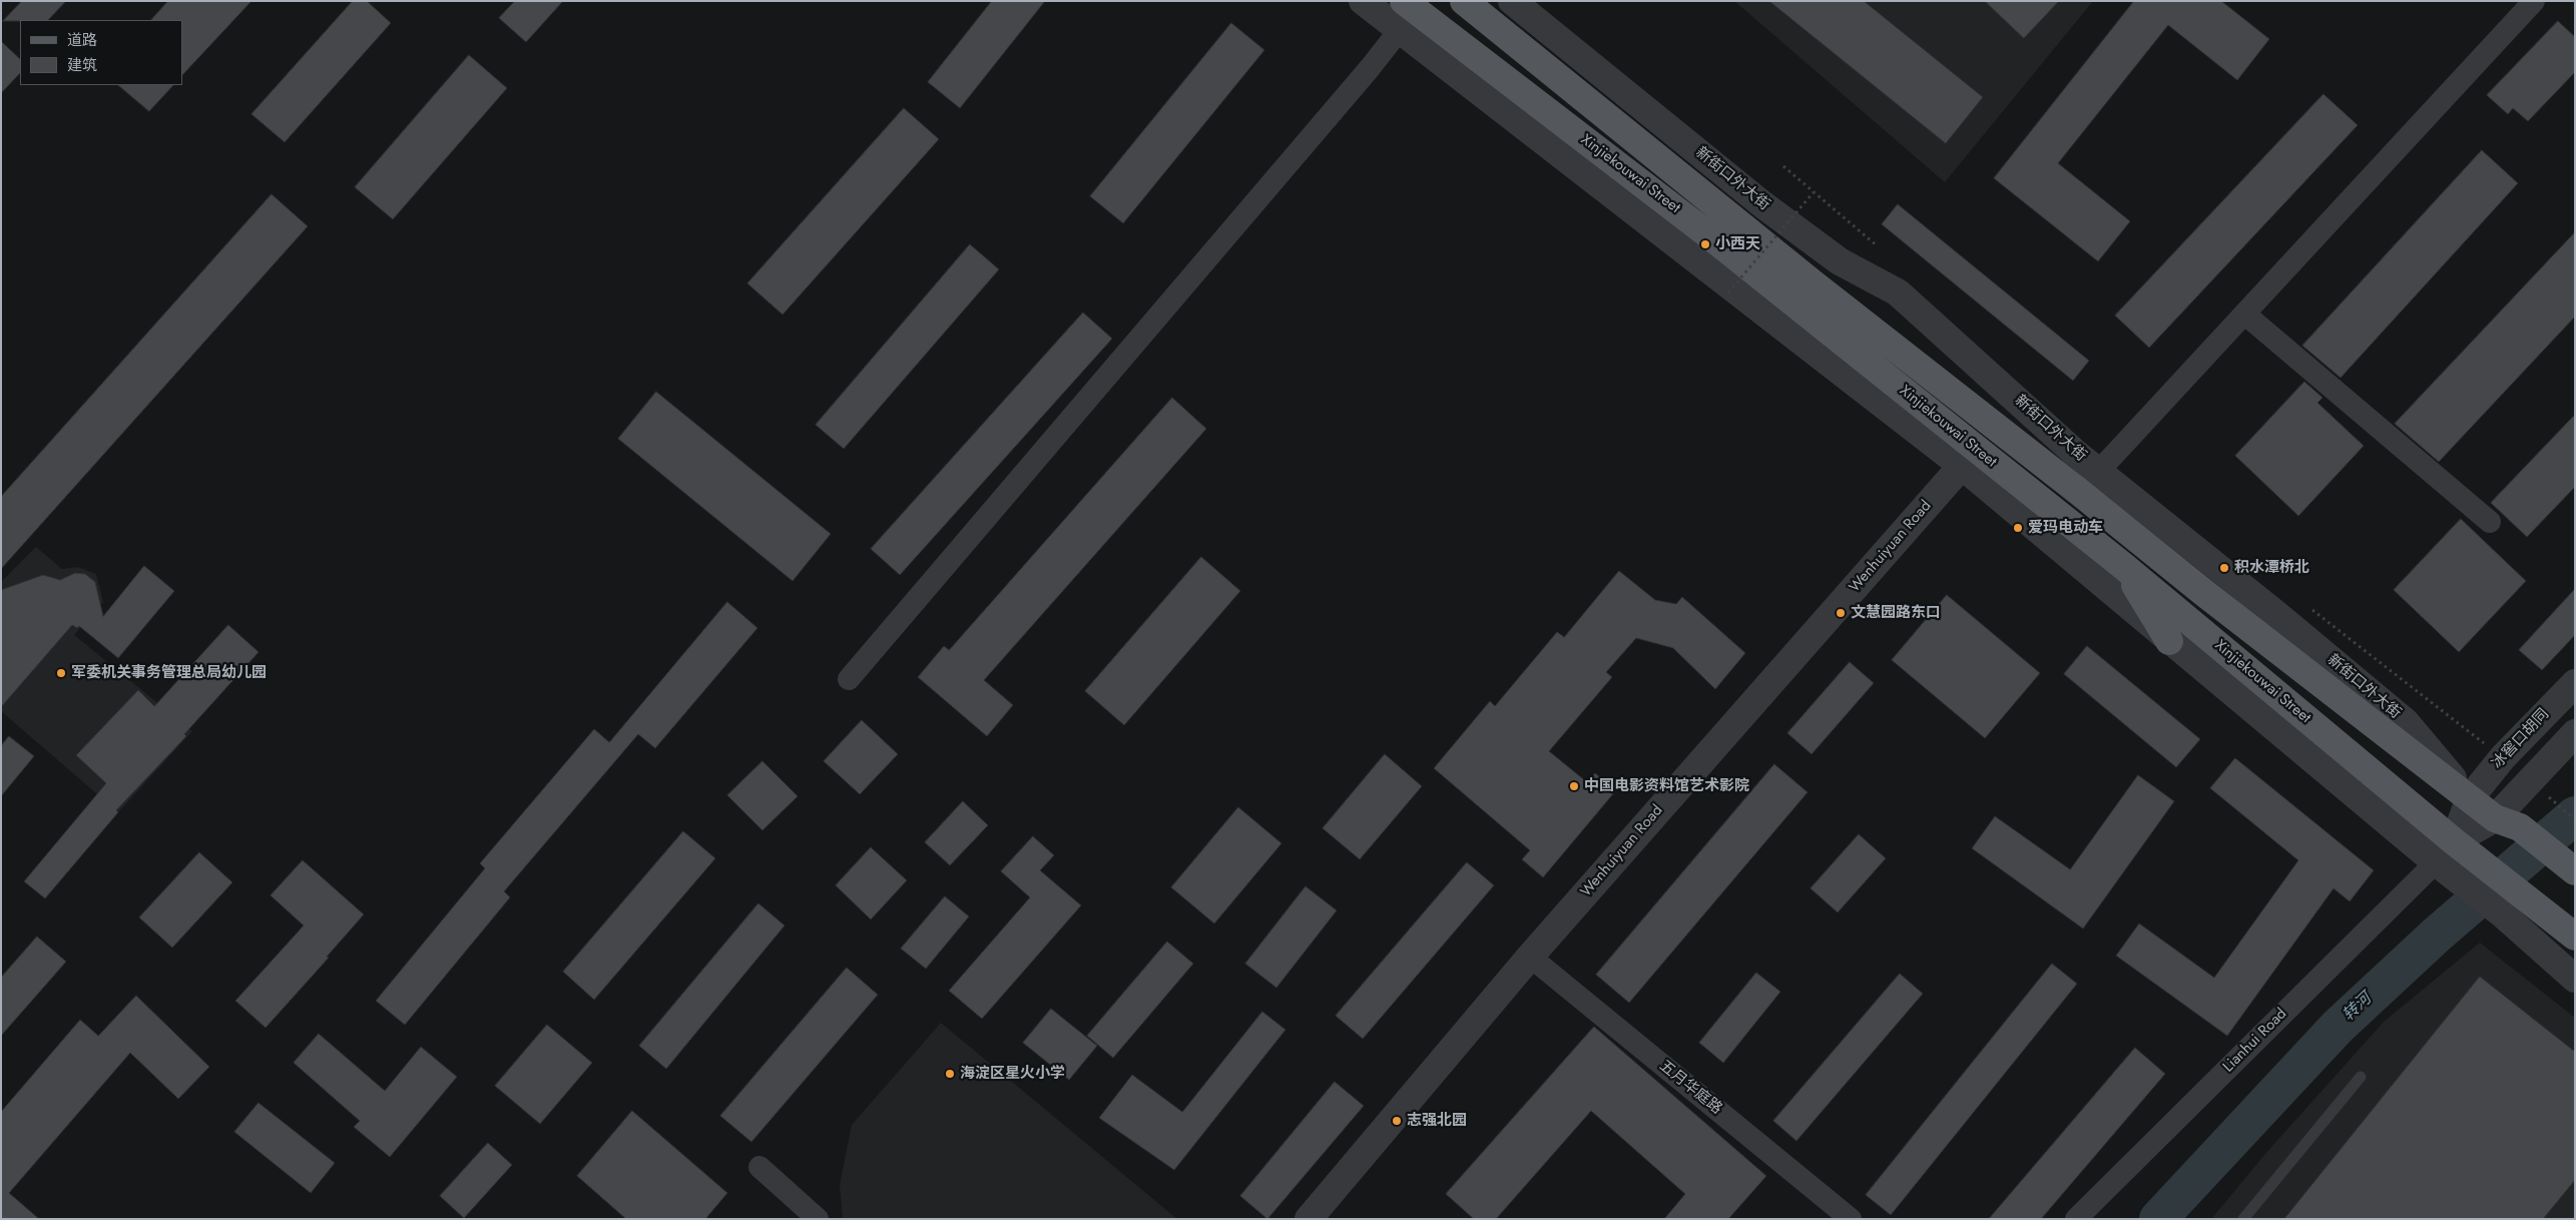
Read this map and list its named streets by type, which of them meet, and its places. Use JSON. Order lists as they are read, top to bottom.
{
  "streets": {
    "main road": ["Xinjiekouwai Street", "新街口外大街"],
    "street": [
      "Wenhuiyuan Road",
      "冰窖口胡同",
      "Lianhui Road",
      "五月华庭路"
    ]
  },
  "crossings": [
    ["Xinjiekouwai Street", "新街口外大街"],
    ["Xinjiekouwai Street", "Wenhuiyuan Road"],
    ["Xinjiekouwai Street", "冰窖口胡同"],
    ["新街口外大街", "冰窖口胡同"],
    ["Wenhuiyuan Road", "五月华庭路"]
  ],
  "water": ["转河"],
  "places": [
    "小西天",
    "爱玛电动车",
    "积水潭桥北",
    "文慧园路东口",
    "军委机关事务管理总局幼儿园",
    "中国电影资料馆艺术影院",
    "海淀区星火小学",
    "志强北园"
  ],
  "legend": ["道路", "建筑"]
}
